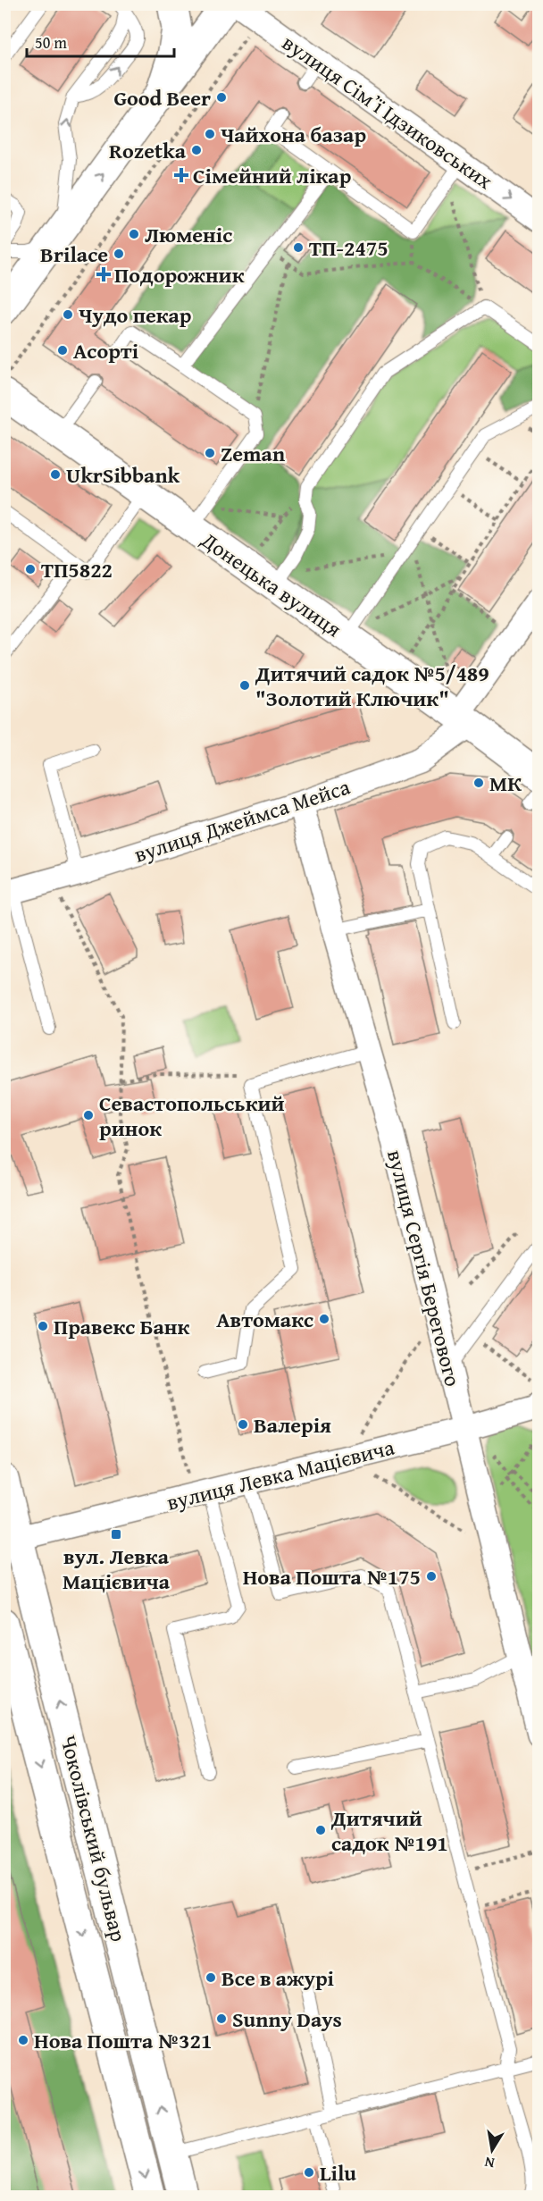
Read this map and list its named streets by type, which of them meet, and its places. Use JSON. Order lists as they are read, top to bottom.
{
  "streets": {
    "main road": ["Донецька вулиця", "Чоколівський бульвар"],
    "street": [
      "вулиця Сімʼї Ідзиковських",
      "вулиця Джеймса Мейса",
      "вулиця Сергія Берегового",
      "вулиця Левка Мацієвича"
    ]
  },
  "crossings": [
    ["Донецька вулиця", "вулиця Джеймса Мейса"],
    ["вулиця Джеймса Мейса", "вулиця Сергія Берегового"],
    ["вулиця Сергія Берегового", "вулиця Левка Мацієвича"],
    ["вулиця Левка Мацієвича", "Чоколівський бульвар"]
  ],
  "places": {
    "other": [
      "Good Beer",
      "Чайхона базар",
      "Rozetka",
      "Люменіс",
      "ТП-2475",
      "Brilace",
      "Чудо пекар",
      "Асорті",
      "Zeman",
      "UkrSibbank",
      "ТП5822",
      "Дитячий садок №5/489 \"Золотий Ключик\"",
      "МК",
      "Севастопольський ринок",
      "Автомакс",
      "Правекс Банк",
      "Валерія",
      "Нова Пошта №175",
      "Дитячий садок №191",
      "Все в ажурі",
      "Sunny Days",
      "Нова Пошта №321",
      "Lilu"
    ],
    "health": ["Сімейний лікар", "Подорожник"],
    "transit": ["вул. Левка Мацієвича"]
  },
  "scale_bar": "50 m",
  "north": "bottom"
}
